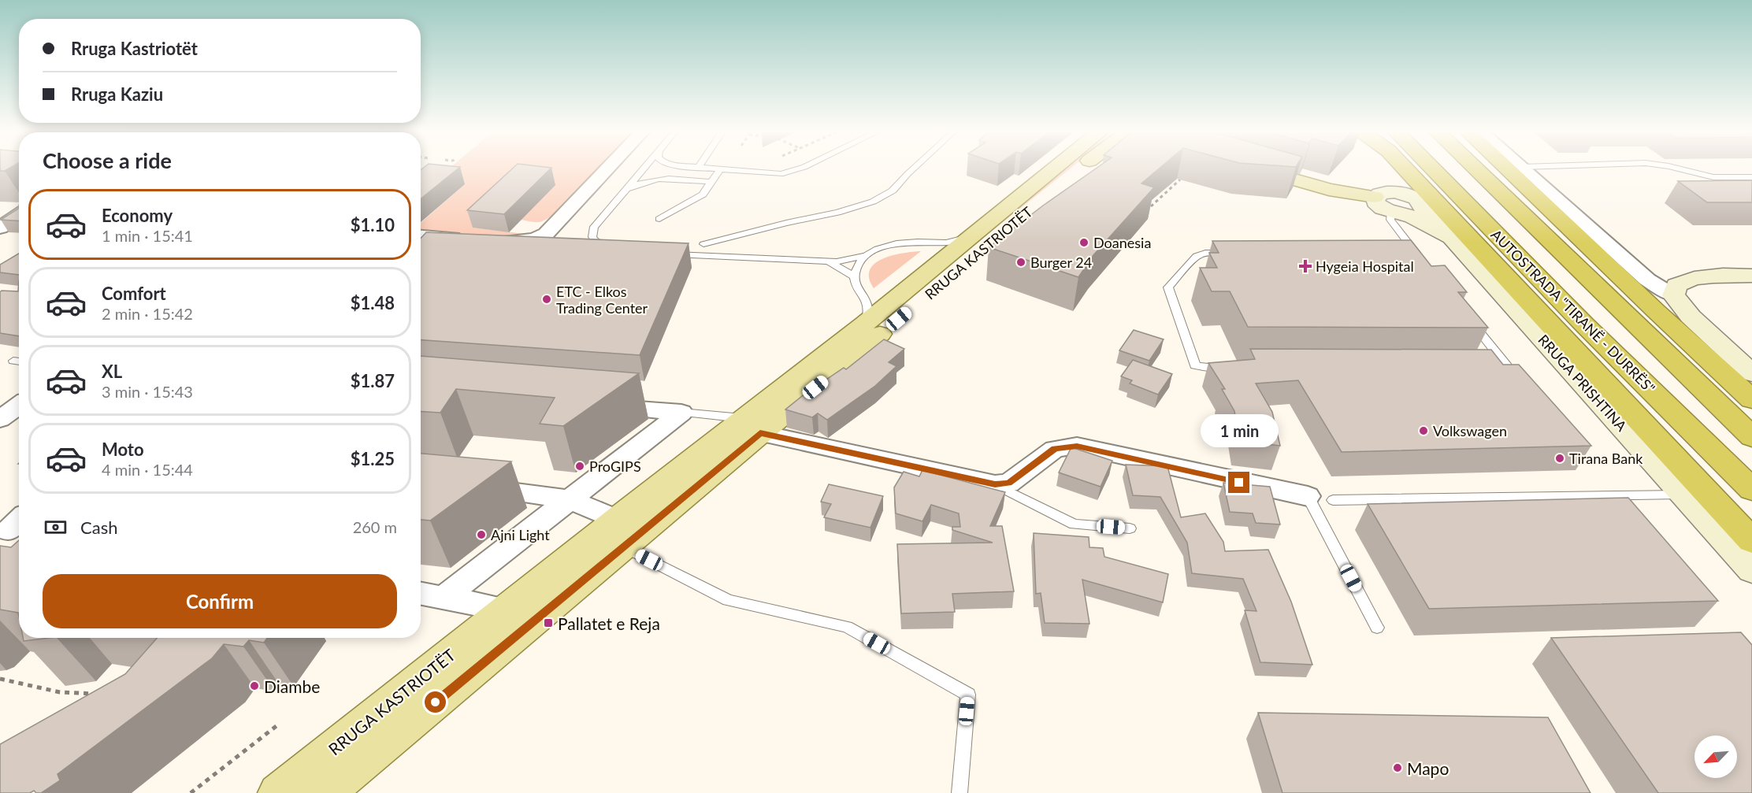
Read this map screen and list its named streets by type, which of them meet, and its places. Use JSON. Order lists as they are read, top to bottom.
{
  "streets": {
    "highway": ["AUTOSTRADA \"TIRANË - DURRËS\""],
    "main road": ["RRUGA KASTRIOTËT", "RRUGA PRISHTINA"]
  },
  "places": {
    "other": [
      "Doanesia",
      "Burger 24",
      "ETC - Elkos Trading Center",
      "Volkswagen",
      "Tirana Bank",
      "ProGIPS",
      "Ajni Light",
      "Diambe",
      "Mapo"
    ],
    "health": ["Hygeia Hospital"],
    "transit": ["Pallatet e Reja"]
  },
  "north": "bottom left",
  "page": {
    "banner": ["Rruga Kastriotët", "Rruga Kaziu"],
    "heading": "Choose a ride",
    "list": [
      {
        "name": "Economy",
        "note": "1 min · 15:41",
        "value": "$1.10"
      },
      {
        "name": "Comfort",
        "note": "2 min · 15:42",
        "value": "$1.48"
      },
      {
        "name": "XL",
        "note": "3 min · 15:43",
        "value": "$1.87"
      },
      {
        "name": "Moto",
        "note": "4 min · 15:44",
        "value": "$1.25"
      }
    ],
    "bubble": "1 min",
    "pay": ["Cash", "260 m"],
    "buttons": "Confirm"
  }
}
